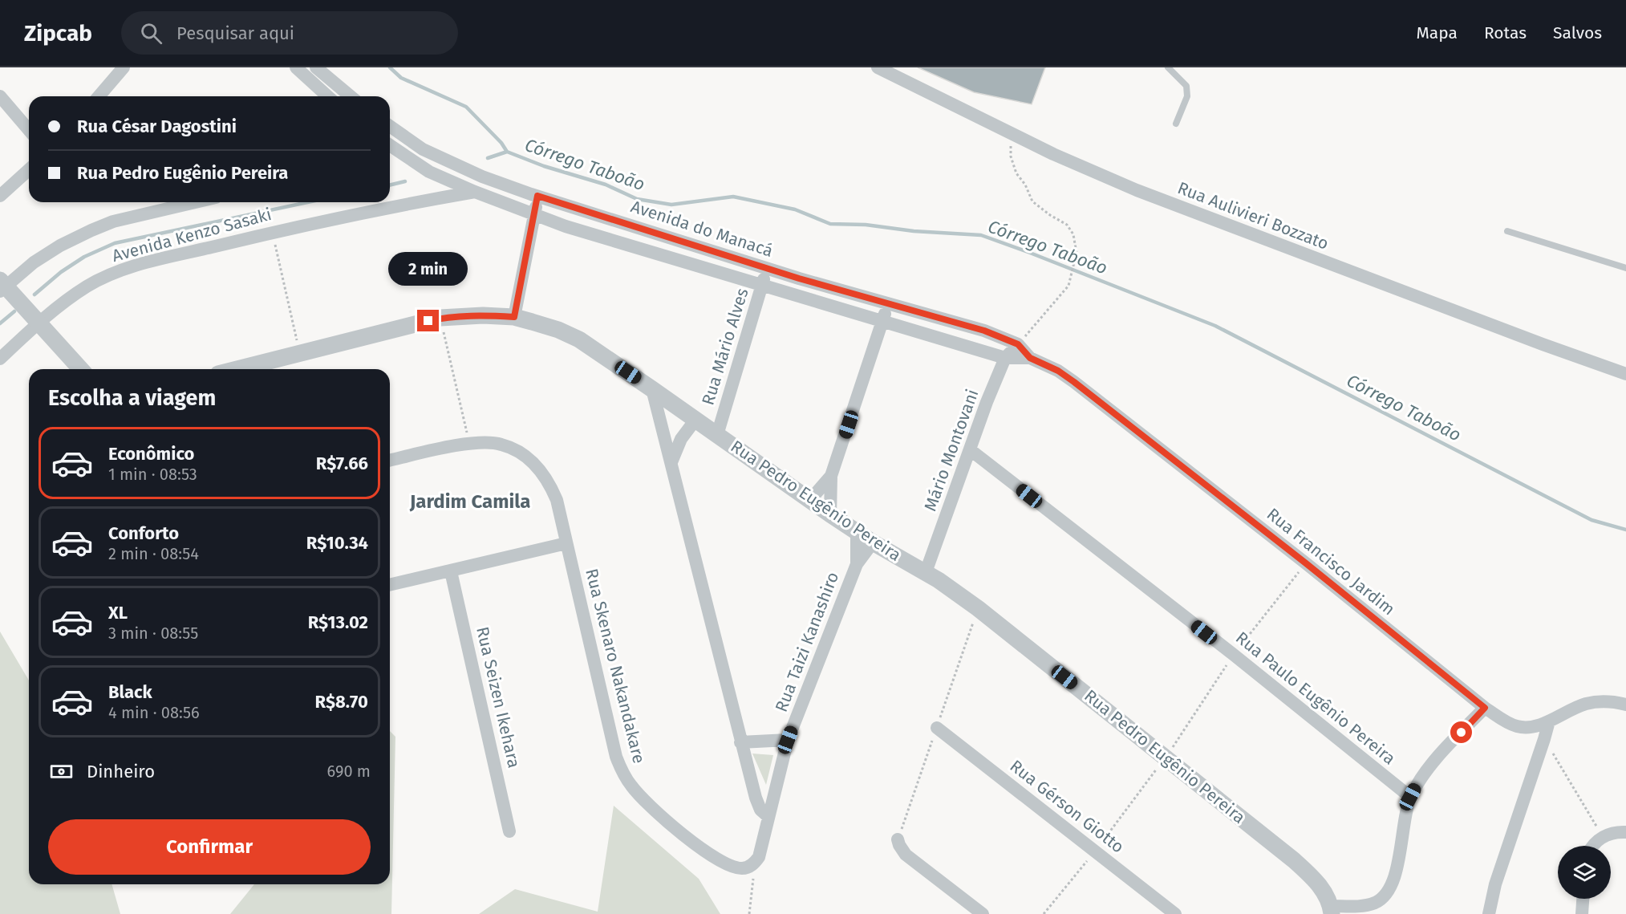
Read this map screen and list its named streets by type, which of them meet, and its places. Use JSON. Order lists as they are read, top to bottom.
{
  "streets": {
    "street": [
      "Rua Aulivieri Bozzato",
      "Avenida do Manacá",
      "Avenida Kenzo Sasaki",
      "Rua Mário Alves",
      "Mário Montovani",
      "Rua Pedro Eugênio Pereira",
      "Rua Francisco Jardim",
      "Rua Taizi Kanashiro",
      "Rua Skenaro Nakandakare",
      "Rua Seizen Ikehara",
      "Rua Paulo Eugênio Pereira",
      "Rua Gérson Giotto"
    ]
  },
  "crossings": [
    ["Avenida do Manacá", "Rua Mário Alves"],
    ["Avenida do Manacá", "Mário Montovani"],
    ["Avenida do Manacá", "Rua Francisco Jardim"],
    ["Rua Mário Alves", "Rua Pedro Eugênio Pereira"],
    ["Mário Montovani", "Rua Pedro Eugênio Pereira"],
    ["Mário Montovani", "Rua Francisco Jardim"],
    ["Mário Montovani", "Rua Paulo Eugênio Pereira"],
    ["Rua Pedro Eugênio Pereira", "Rua Taizi Kanashiro"]
  ],
  "districts": ["Jardim Camila"],
  "water": ["Córrego Taboão"],
  "page": {
    "header": "Zipcab",
    "search": "Pesquisar aqui",
    "nav": ["Mapa", "Rotas", "Salvos"],
    "banner": ["Rua César Dagostini", "Rua Pedro Eugênio Pereira"],
    "bubble": "2 min",
    "heading": "Escolha a viagem",
    "list": [
      {
        "name": "Econômico",
        "note": "1 min · 08:53",
        "value": "R$7.66"
      },
      {
        "name": "Conforto",
        "note": "2 min · 08:54",
        "value": "R$10.34"
      },
      {
        "name": "XL",
        "note": "3 min · 08:55",
        "value": "R$13.02"
      },
      {
        "name": "Black",
        "note": "4 min · 08:56",
        "value": "R$8.70"
      }
    ],
    "pay": ["Dinheiro", "690 m"],
    "buttons": "Confirmar"
  }
}
